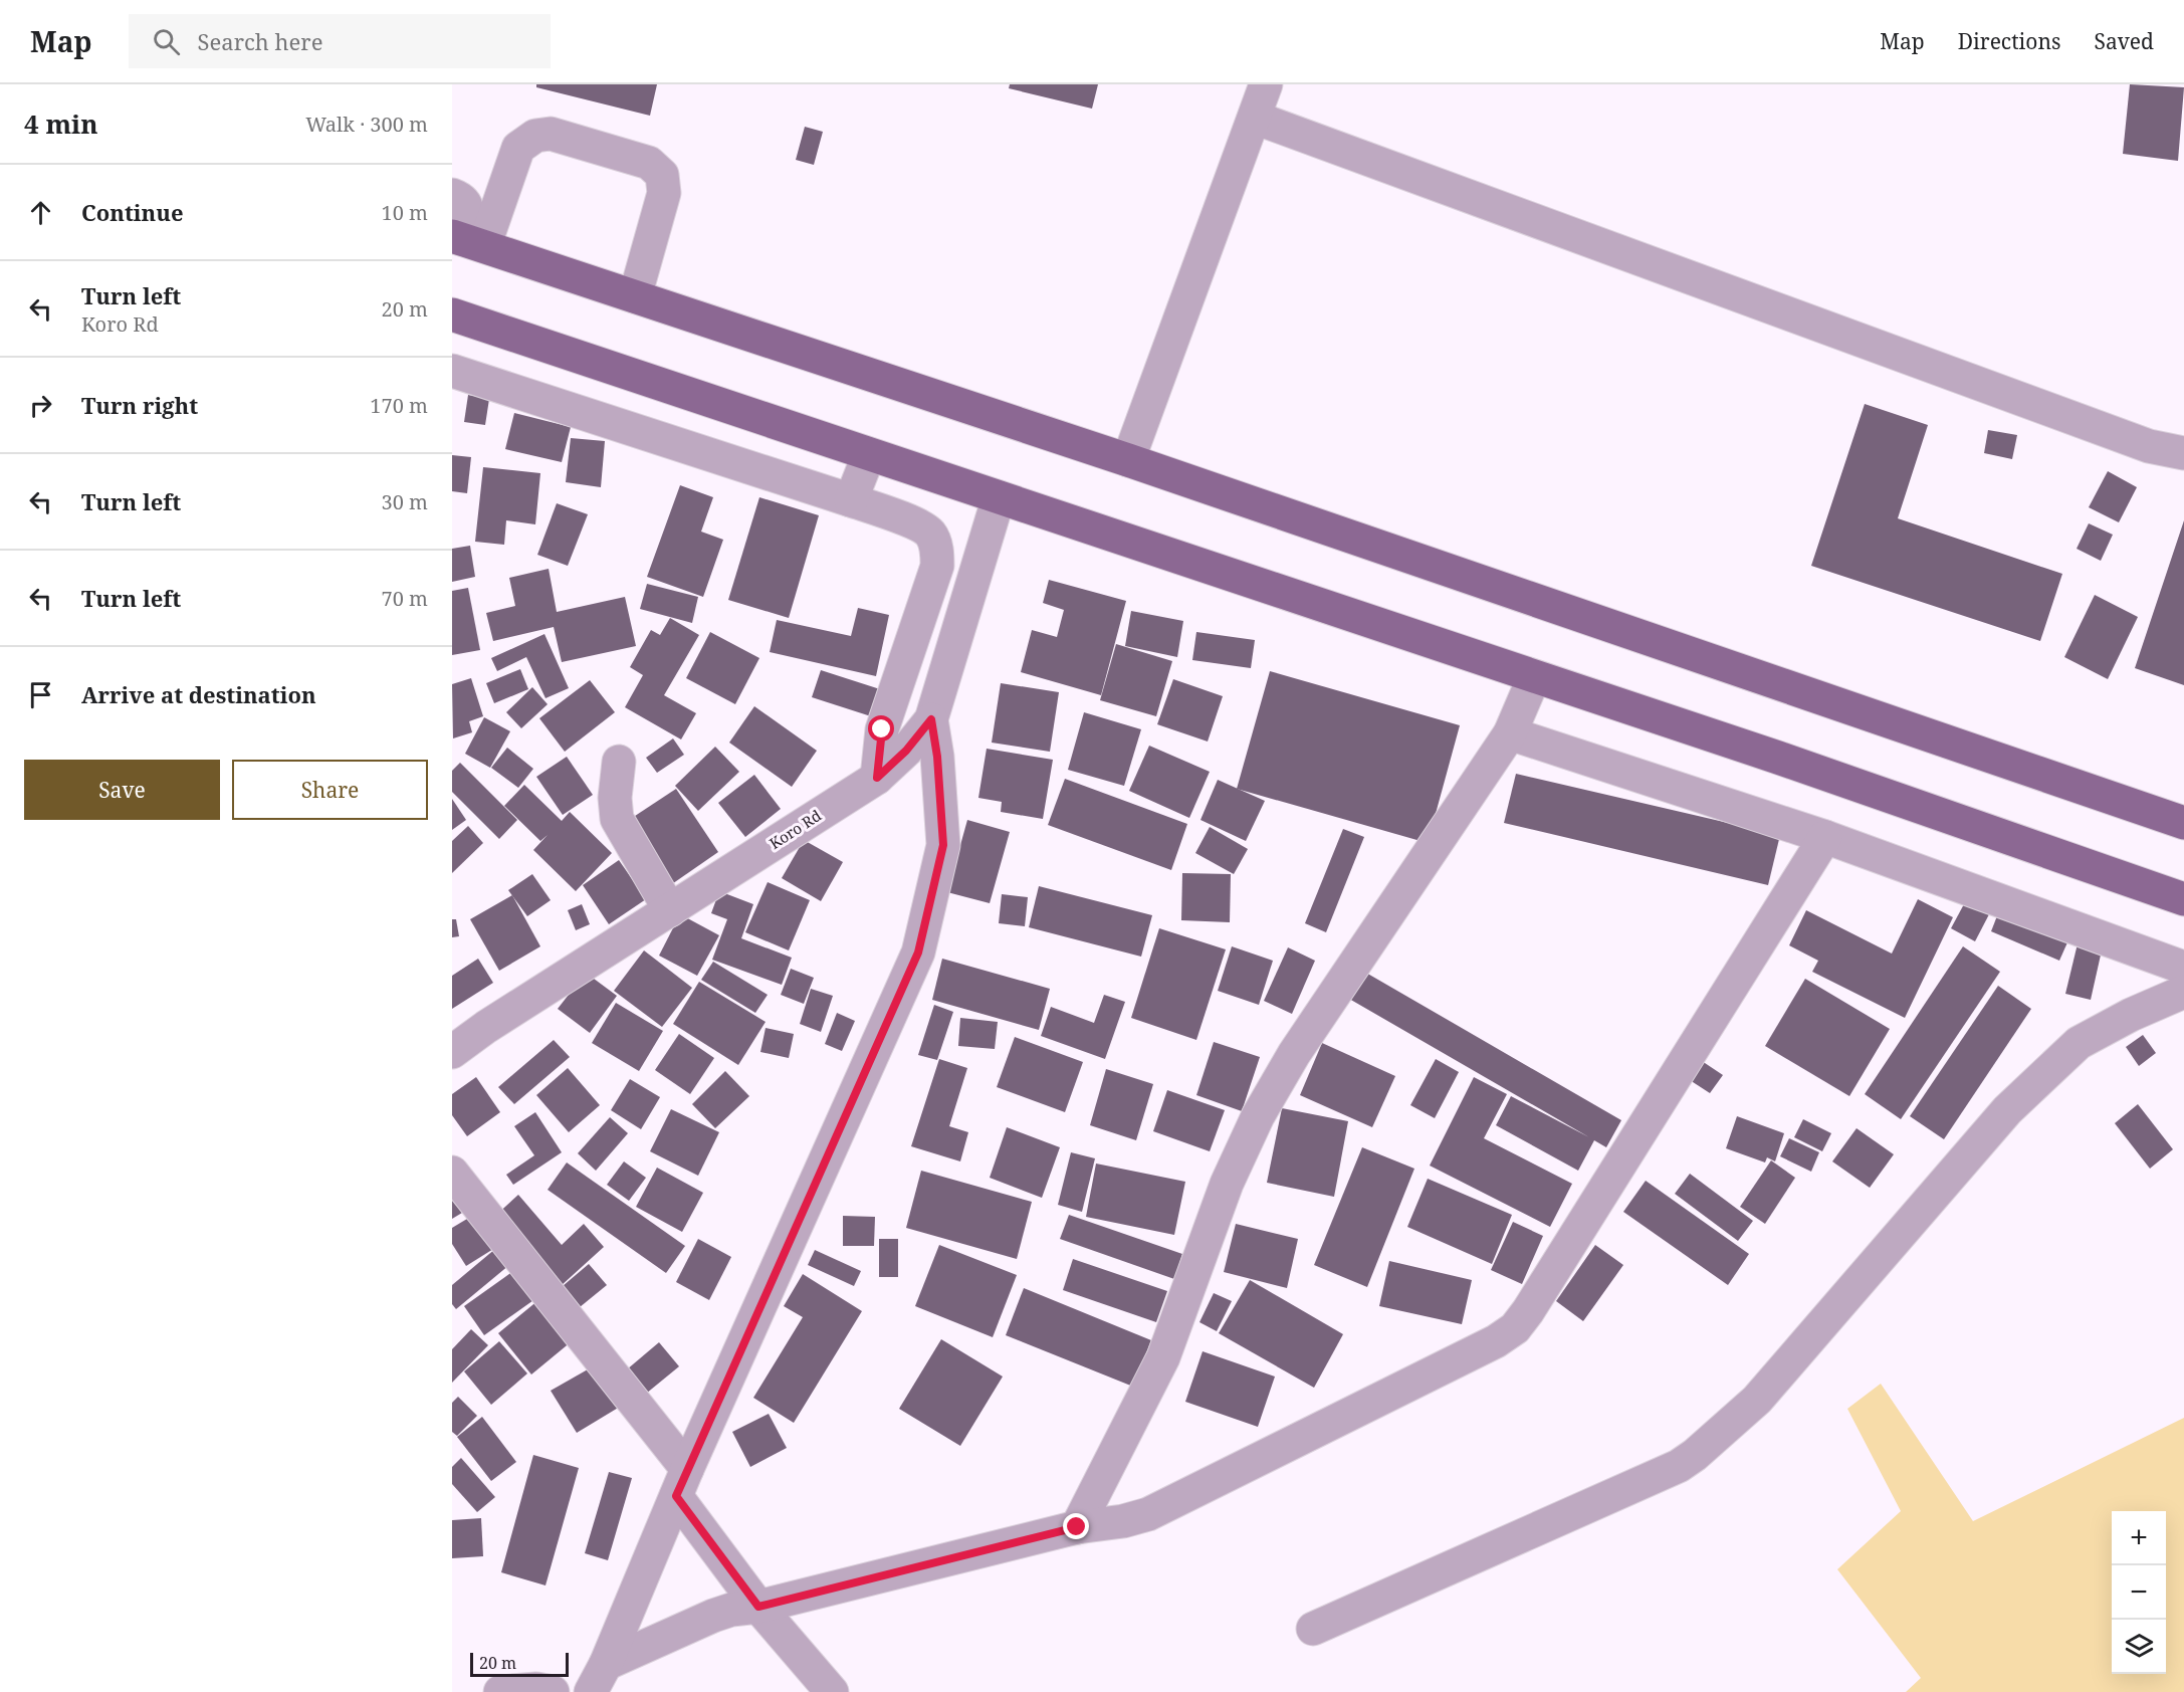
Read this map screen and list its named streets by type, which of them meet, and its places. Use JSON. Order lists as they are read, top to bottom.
{
  "streets": {
    "street": ["Koro Rd"]
  },
  "scale_bar": "20 m",
  "page": {
    "header": "Map",
    "search": "Search here",
    "nav": ["Map", "Directions", "Saved"],
    "heading": ["4 min", "Walk · 300 m"],
    "list": [
      ["Continue", "10 m"],
      ["Turn left", "Koro Rd", "20 m"],
      ["Turn right", "170 m"],
      ["Turn left", "30 m"],
      ["Turn left", "70 m"],
      "Arrive at destination"
    ],
    "buttons": ["Save", "Share"],
    "map_buttons": ["+", "−"],
    "scale": "20 m"
  }
}
